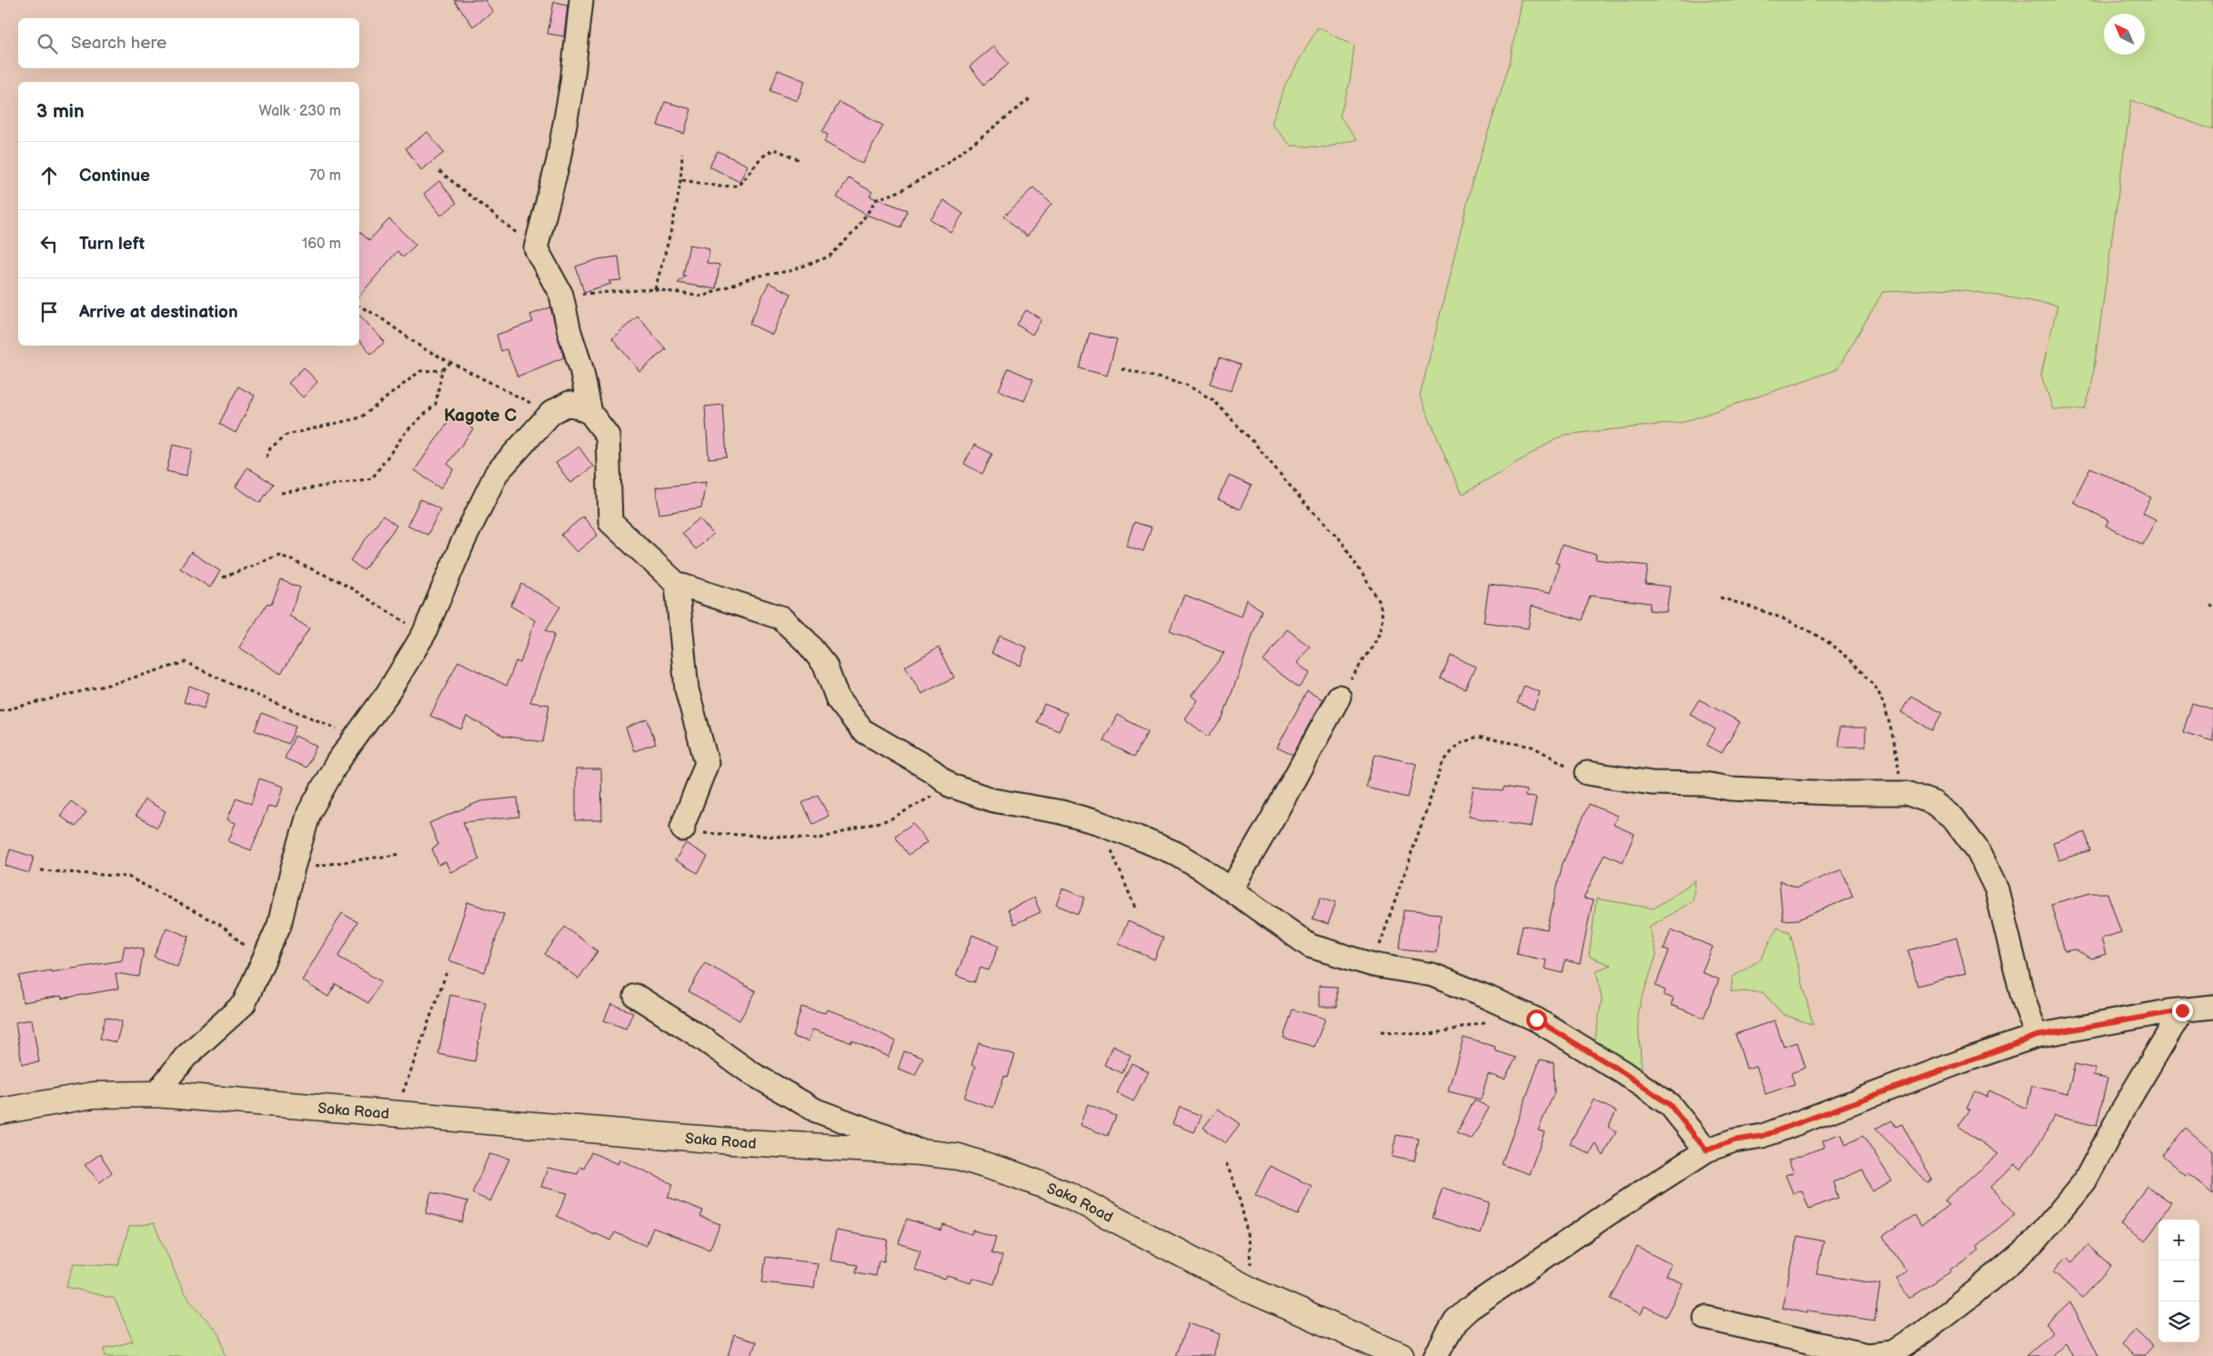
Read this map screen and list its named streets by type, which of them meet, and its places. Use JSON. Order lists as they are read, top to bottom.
{
  "streets": {
    "main road": ["Saka Road"]
  },
  "districts": ["Kagote C"],
  "north": "top left",
  "page": {
    "search": "Search here",
    "heading": ["3 min", "Walk · 230 m"],
    "list": [
      ["Continue", "70 m"],
      ["Turn left", "160 m"],
      "Arrive at destination"
    ],
    "map_buttons": ["+", "−"]
  }
}
